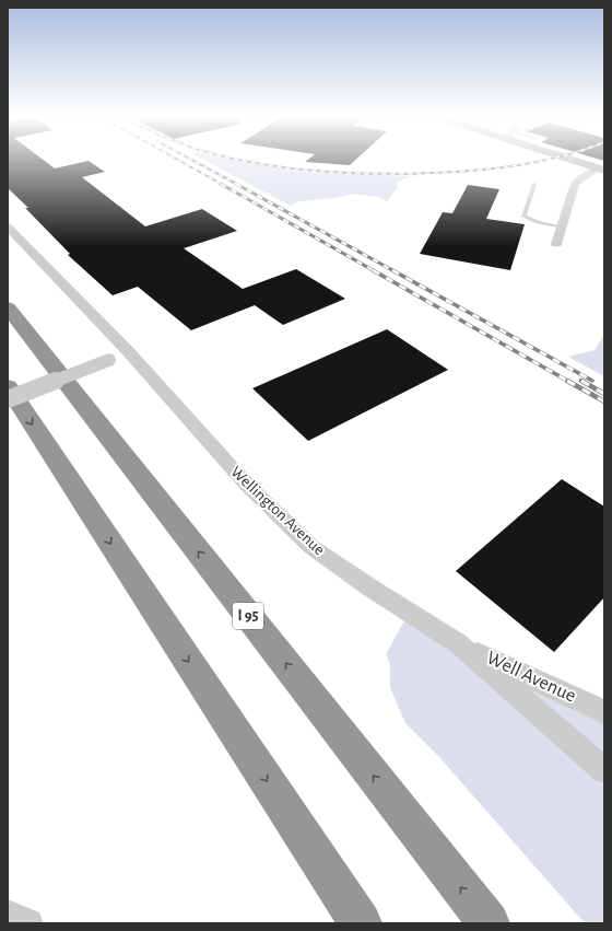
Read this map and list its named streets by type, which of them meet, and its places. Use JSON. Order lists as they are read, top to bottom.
{
  "streets": {
    "highway": ["I 95"],
    "street": ["Wellington Avenue", "Well Avenue"]
  },
  "crossings": [
    ["Wellington Avenue", "Well Avenue"]
  ]
}
